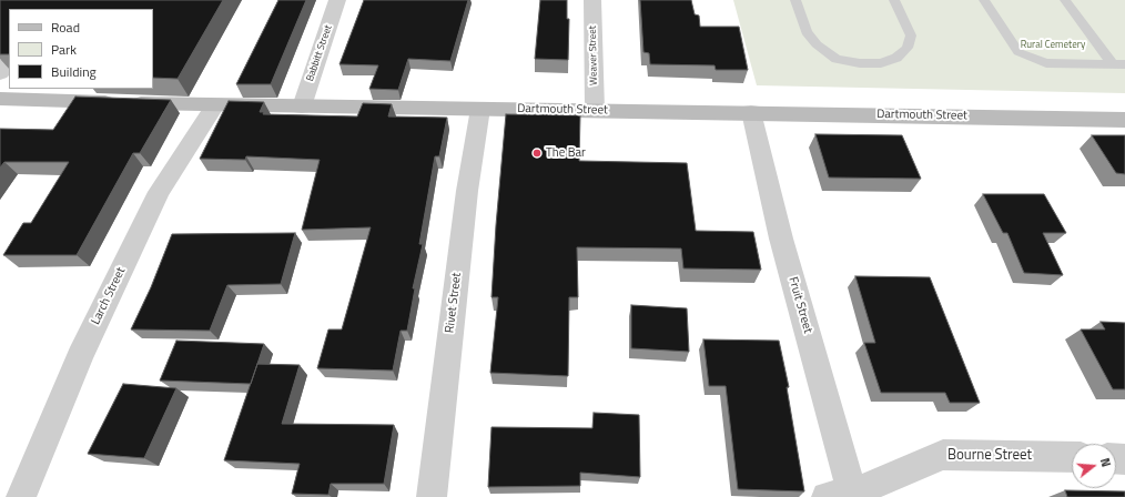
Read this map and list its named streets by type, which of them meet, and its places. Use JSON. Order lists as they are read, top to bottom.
{
  "streets": {
    "main road": ["Dartmouth Street"],
    "street": [
      "Babbitt Street",
      "Weaver Street",
      "Larch Street",
      "Rivet Street",
      "Fruit Street",
      "Bourne Street"
    ]
  },
  "crossings": [
    ["Babbitt Street", "Dartmouth Street"],
    ["Weaver Street", "Dartmouth Street"],
    ["Dartmouth Street", "Larch Street"],
    ["Dartmouth Street", "Rivet Street"],
    ["Dartmouth Street", "Fruit Street"],
    ["Fruit Street", "Bourne Street"]
  ],
  "parks": ["Rural Cemetery"],
  "places": ["The Bar"],
  "legend": ["Road", "Park", "Building"],
  "north": "right"
}
